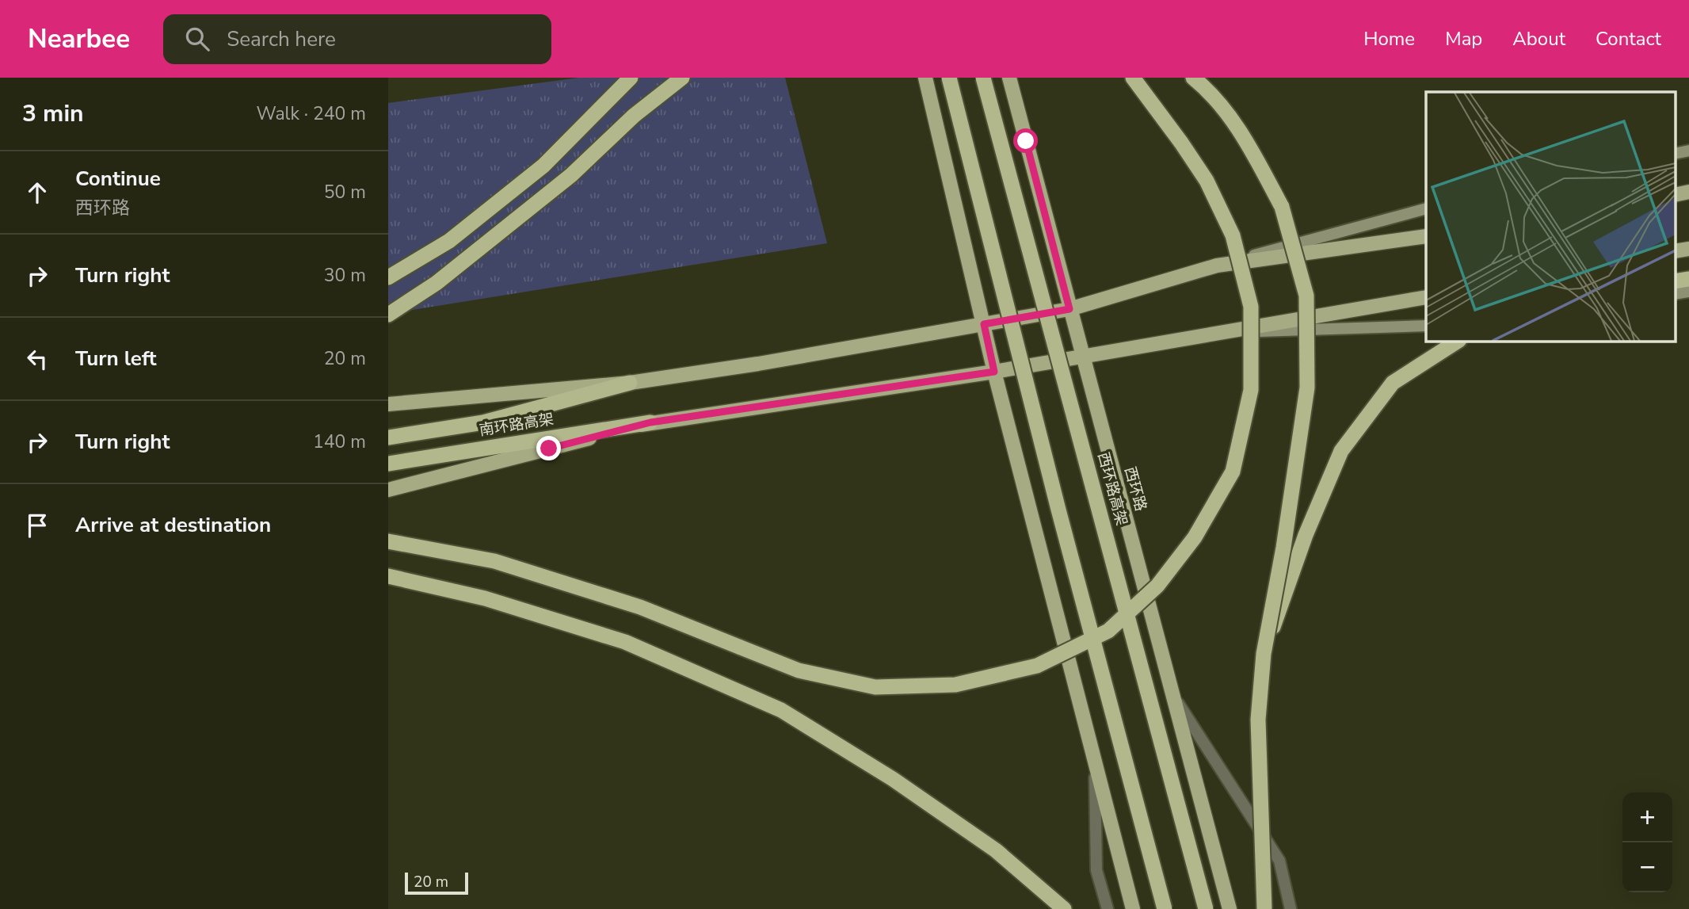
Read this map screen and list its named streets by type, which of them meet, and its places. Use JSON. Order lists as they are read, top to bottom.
{
  "streets": {
    "highway": ["南环路高架", "西环路高架"],
    "main road": ["西环路"]
  },
  "scale_bar": "20 m",
  "page": {
    "header": "Nearbee",
    "search": "Search here",
    "nav": [
      "Home",
      "Map",
      "About",
      "Contact"
    ],
    "heading": ["3 min", "Walk · 240 m"],
    "list": [
      ["Continue", "西环路", "50 m"],
      ["Turn right", "30 m"],
      ["Turn left", "20 m"],
      ["Turn right", "140 m"],
      "Arrive at destination"
    ],
    "map_buttons": ["+", "−"],
    "scale": "20 m"
  }
}
